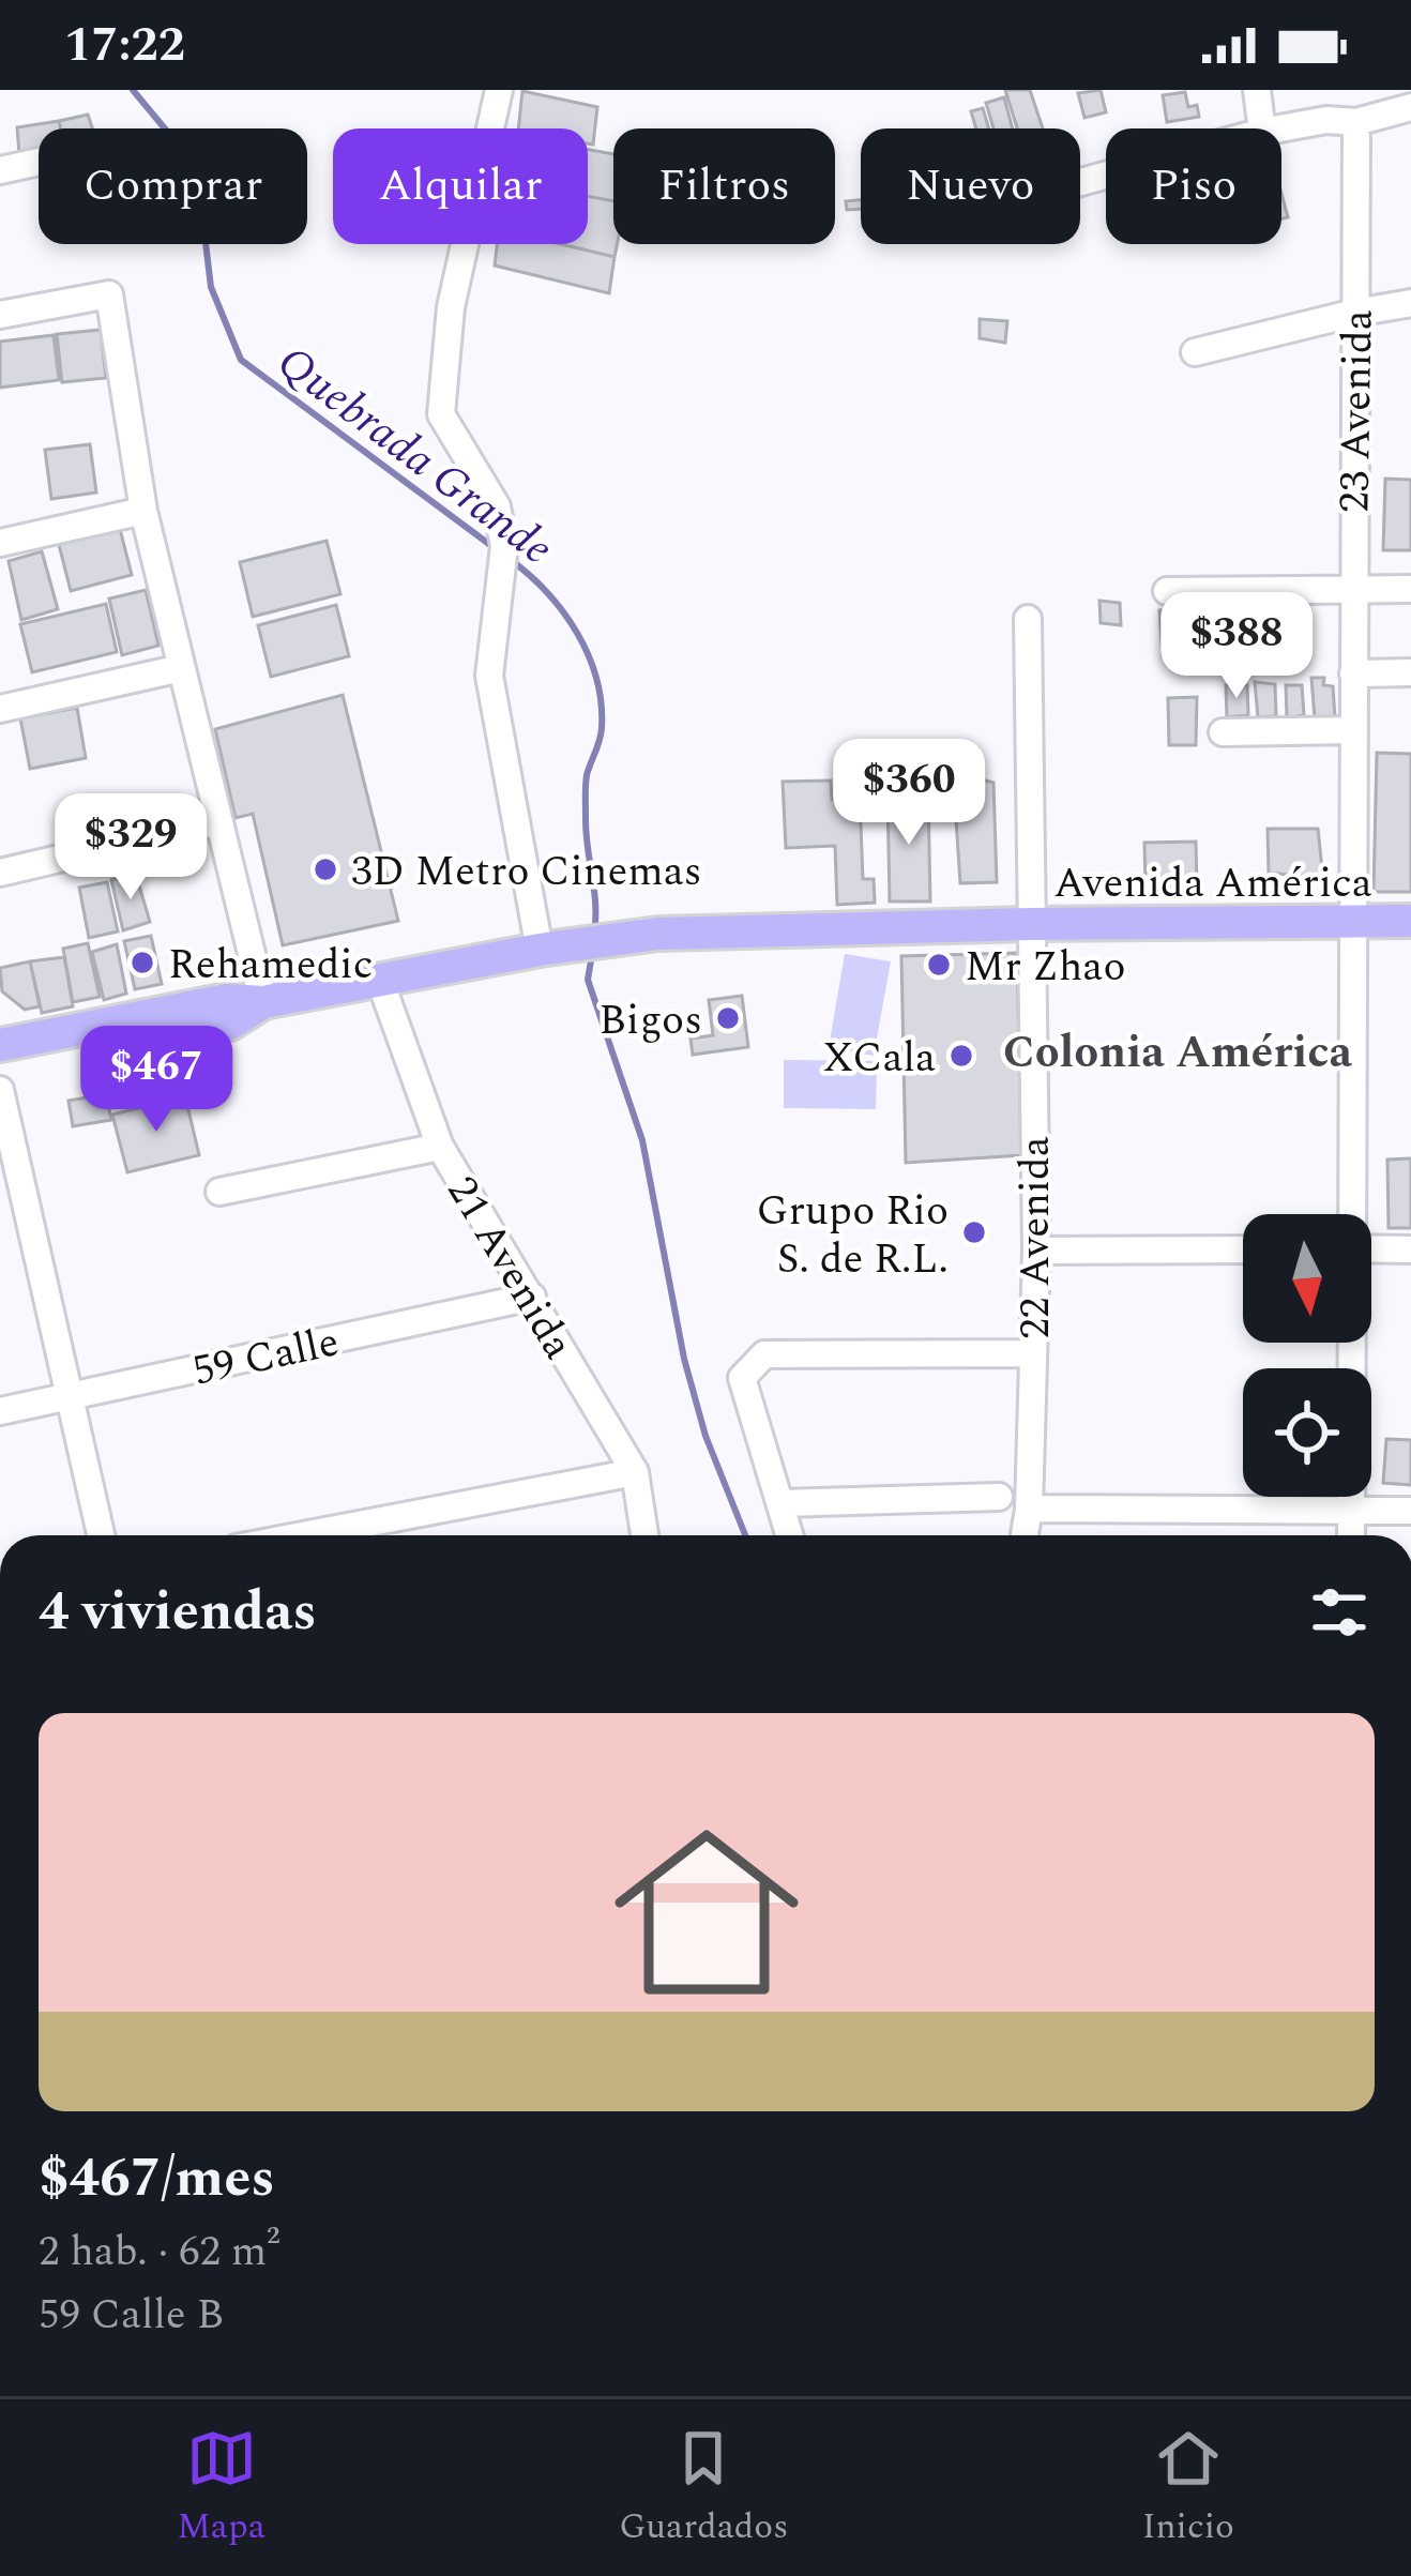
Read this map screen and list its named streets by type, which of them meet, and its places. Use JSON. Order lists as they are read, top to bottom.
{
  "streets": {
    "main road": ["Avenida América"],
    "street": [
      "23 Avenida",
      "22 Avenida",
      "21 Avenida",
      "59 Calle"
    ]
  },
  "crossings": [
    ["23 Avenida", "Avenida América"],
    ["Avenida América", "22 Avenida"],
    ["Avenida América", "21 Avenida"],
    ["21 Avenida", "59 Calle"]
  ],
  "districts": ["Colonia América"],
  "water": ["Quebrada Grande"],
  "places": [
    "3D Metro Cinemas",
    "Rehamedic",
    "Mr Zhao",
    "Bigos",
    "XCala",
    "Grupo Rio S. de R.L."
  ],
  "north": "bottom",
  "page": {
    "status": "17:22",
    "chip": [
      "Comprar",
      "Alquilar",
      "Filtros",
      "Nuevo",
      "Piso"
    ],
    "price": [
      "$388",
      "$360",
      "$329",
      "$467"
    ],
    "heading": "4 viviendas",
    "list": [
      {
        "name": "$467/mes",
        "note": "2 hab. · 62 m² · 59 Calle B"
      }
    ],
    "tabs": ["Mapa", "Guardados", "Inicio"]
  }
}
